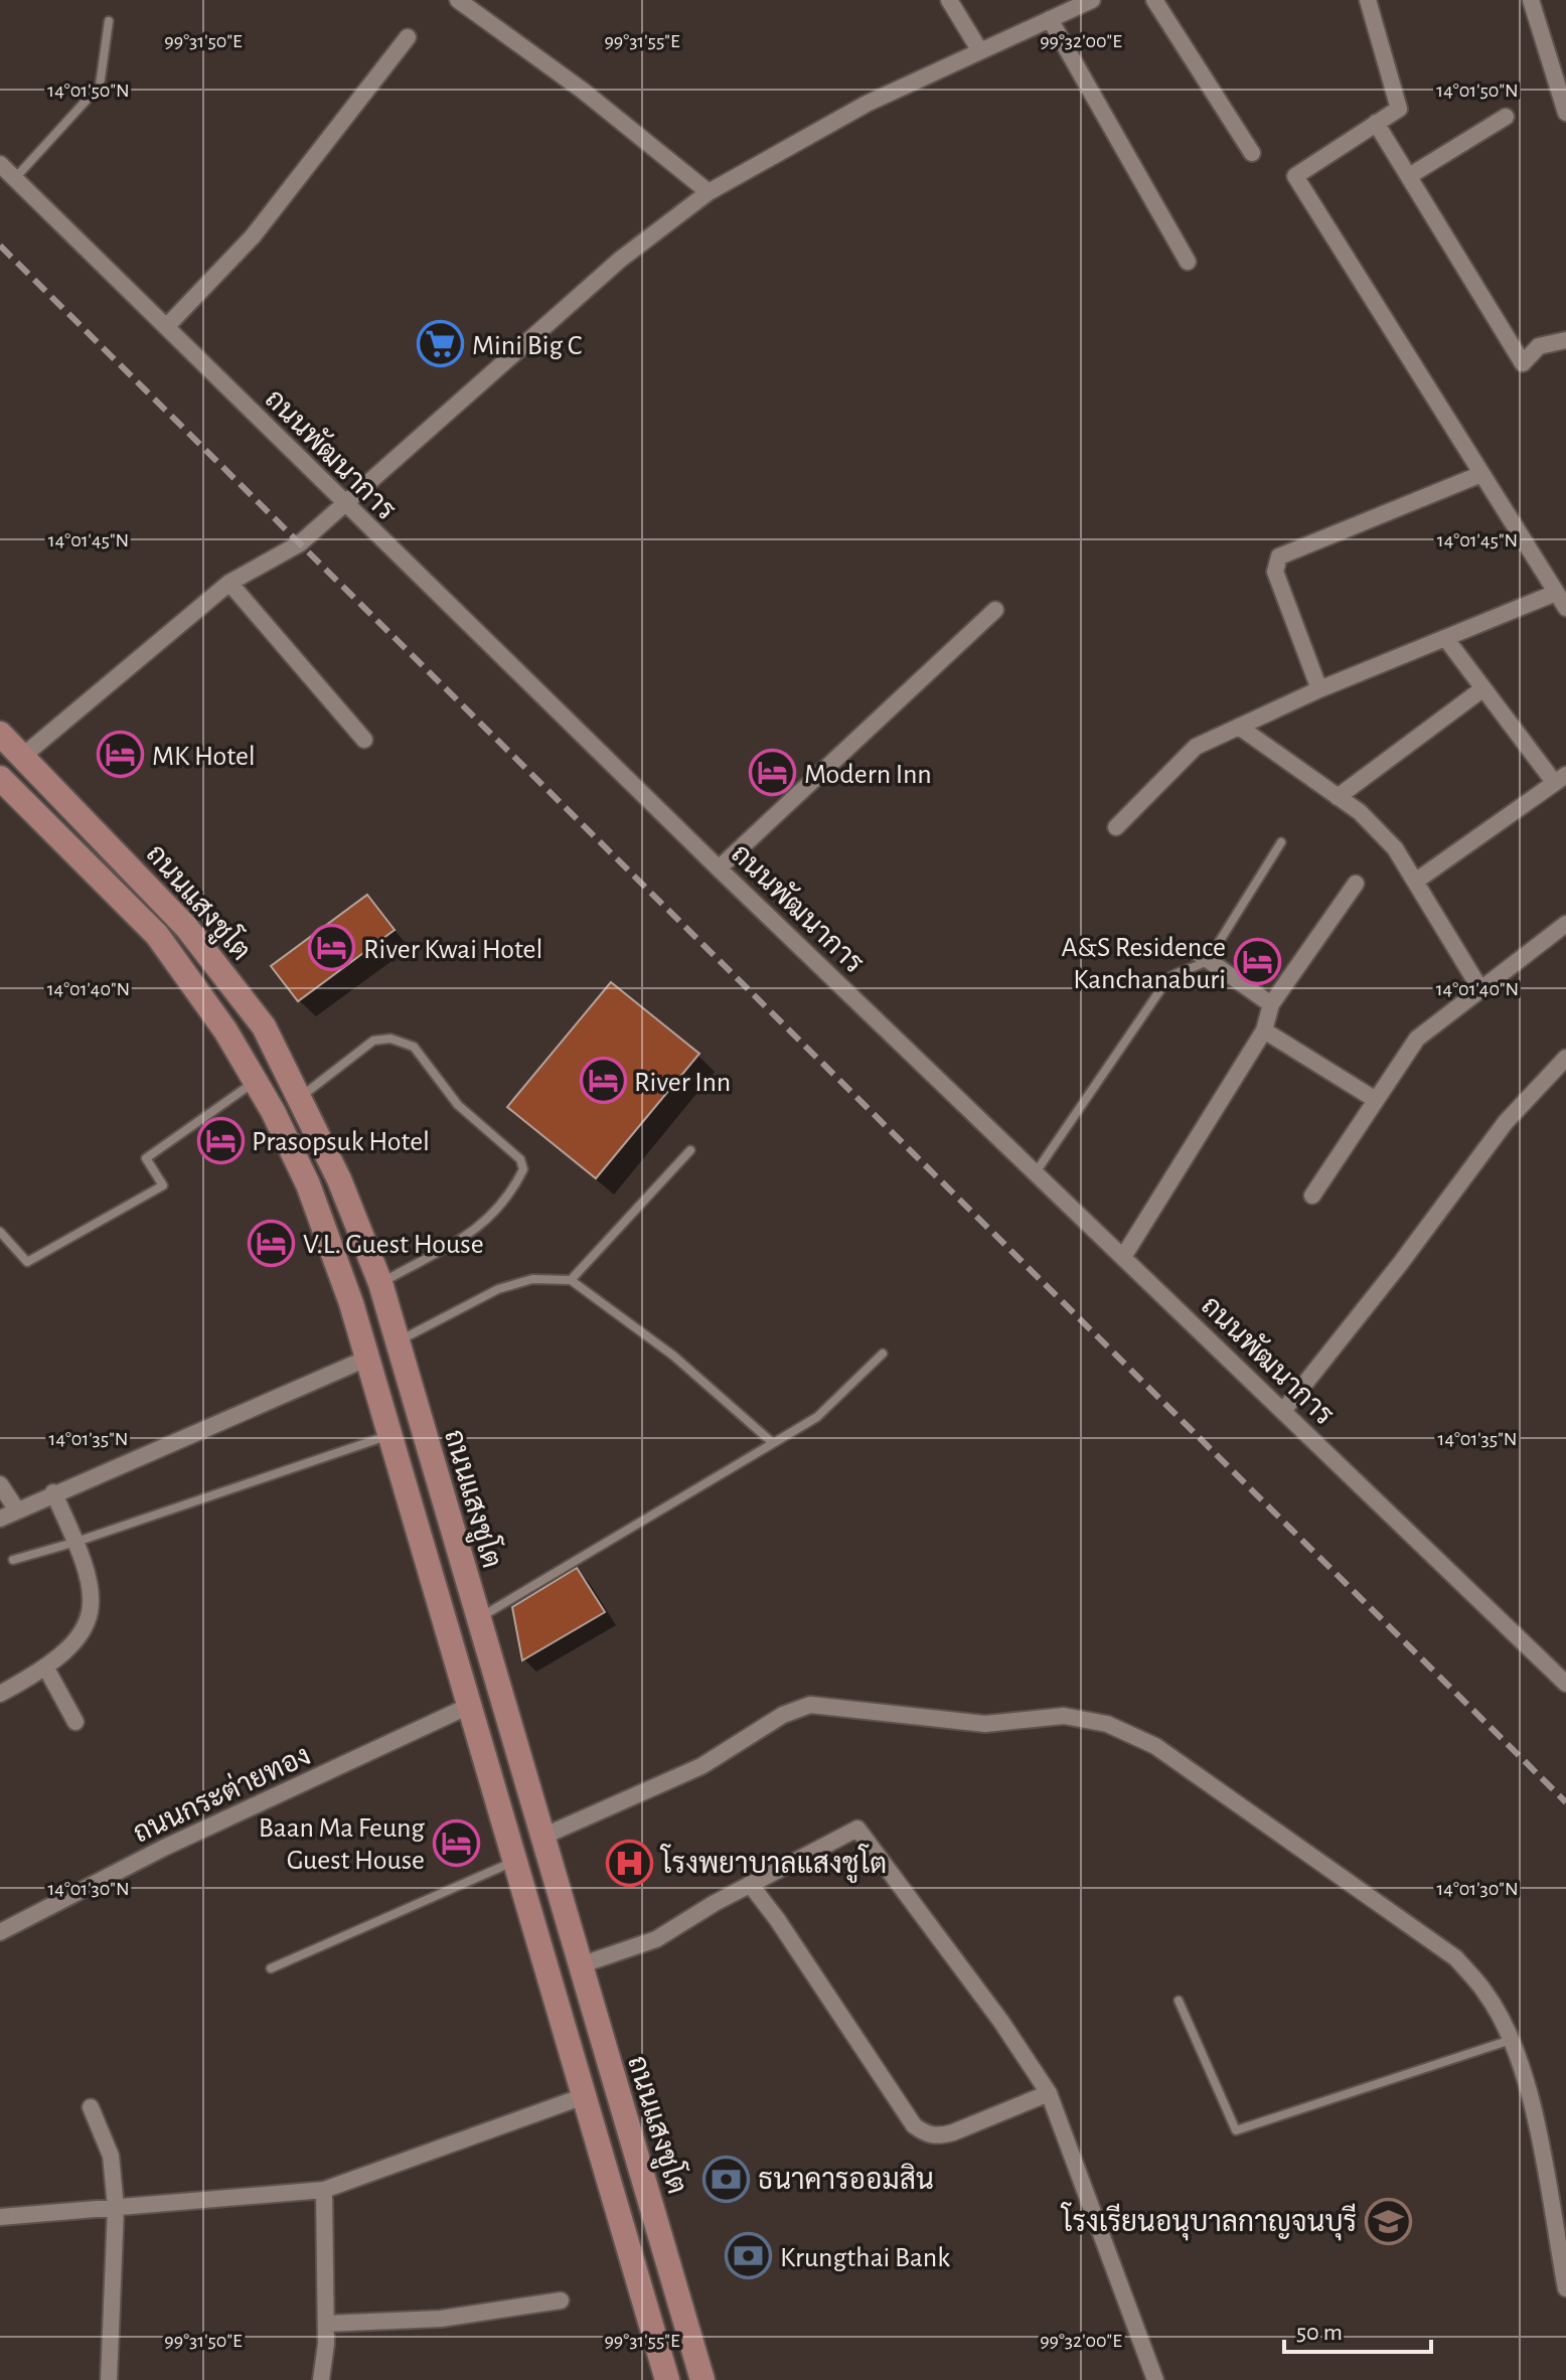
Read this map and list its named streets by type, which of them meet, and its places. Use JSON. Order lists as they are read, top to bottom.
{
  "streets": {
    "main road": ["ถนนแสงชูโต"],
    "street": ["ถนนพัฒนาการ", "ถนนกระต่ายทอง"]
  },
  "crossings": [
    ["ถนนแสงชูโต", "ถนนกระต่ายทอง"]
  ],
  "places": {
    "supermarket": ["Mini Big C"],
    "hotel": [
      "MK Hotel",
      "Modern Inn",
      "River Kwai Hotel",
      "A&S Residence Kanchanaburi",
      "River Inn",
      "Prasopsuk Hotel",
      "V.L. Guest House",
      "Baan Ma Feung Guest House"
    ],
    "hospital": ["โรงพยาบาลแสงชูโต"],
    "bank": ["ธนาคารออมสิน", "Krungthai Bank"],
    "school or university": ["โรงเรียนอนุบาลกาญจนบุรี"]
  },
  "scale_bar": "50 m",
  "coordinates": [
    "99°31'50\"E",
    "99°31'55\"E",
    "99°32'00\"E",
    "14°01'50\"N",
    "14°01'45\"N",
    "14°01'40\"N",
    "14°01'35\"N",
    "14°01'30\"N"
  ]
}
